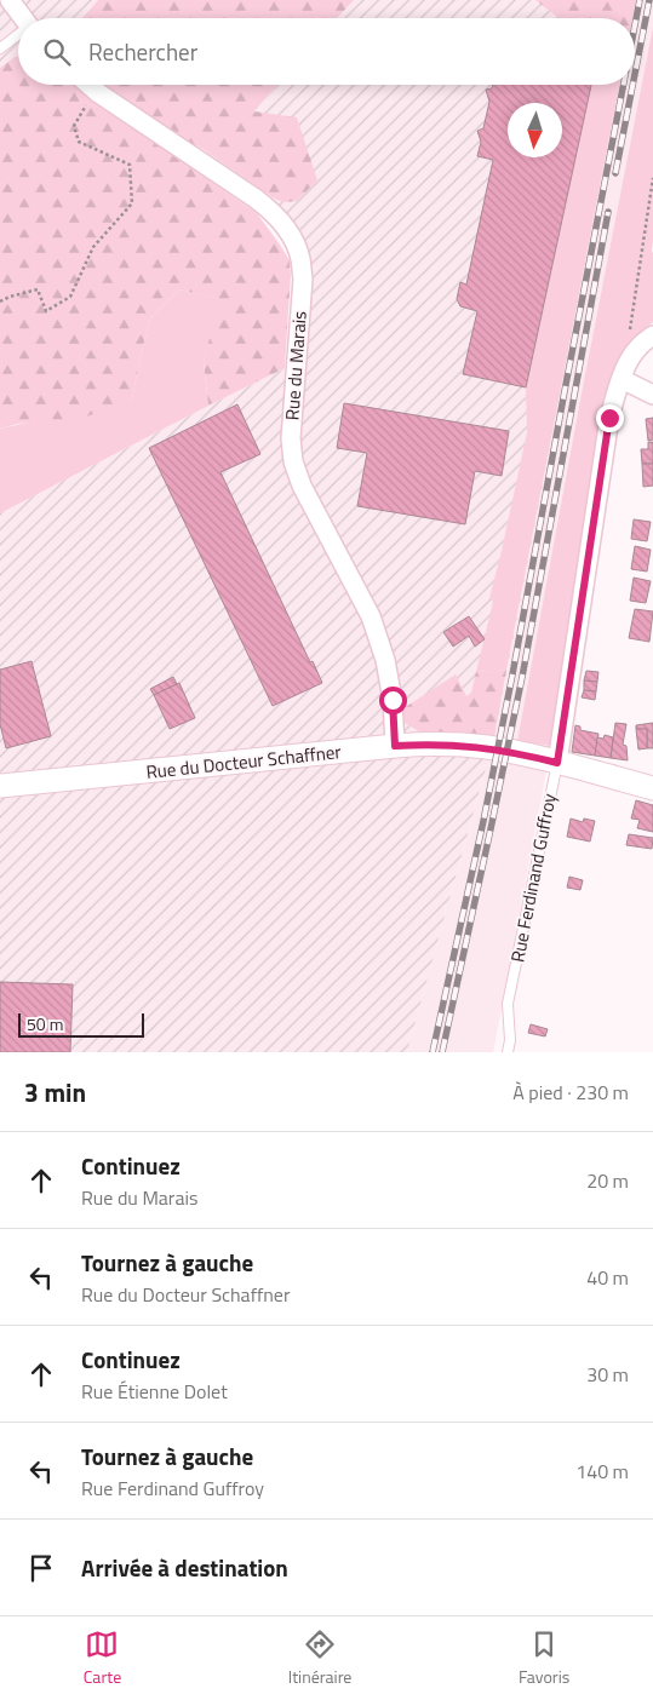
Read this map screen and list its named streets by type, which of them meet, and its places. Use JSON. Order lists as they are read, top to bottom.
{
  "streets": {
    "street": ["Rue du Marais", "Rue du Docteur Schaffner", "Rue Ferdinand Guffroy"]
  },
  "crossings": [
    ["Rue du Marais", "Rue du Docteur Schaffner"],
    ["Rue du Docteur Schaffner", "Rue Ferdinand Guffroy"]
  ],
  "scale_bar": "50 m",
  "north": "bottom",
  "page": {
    "search": "Rechercher",
    "scale": "50 m",
    "heading": ["3 min", "À pied · 230 m"],
    "list": [
      ["Continuez", "Rue du Marais", "20 m"],
      ["Tournez à gauche", "Rue du Docteur Schaffner", "40 m"],
      ["Continuez", "Rue Étienne Dolet", "30 m"],
      ["Tournez à gauche", "Rue Ferdinand Guffroy", "140 m"],
      "Arrivée à destination"
    ],
    "nav": ["Carte", "Itinéraire", "Favoris"]
  }
}
